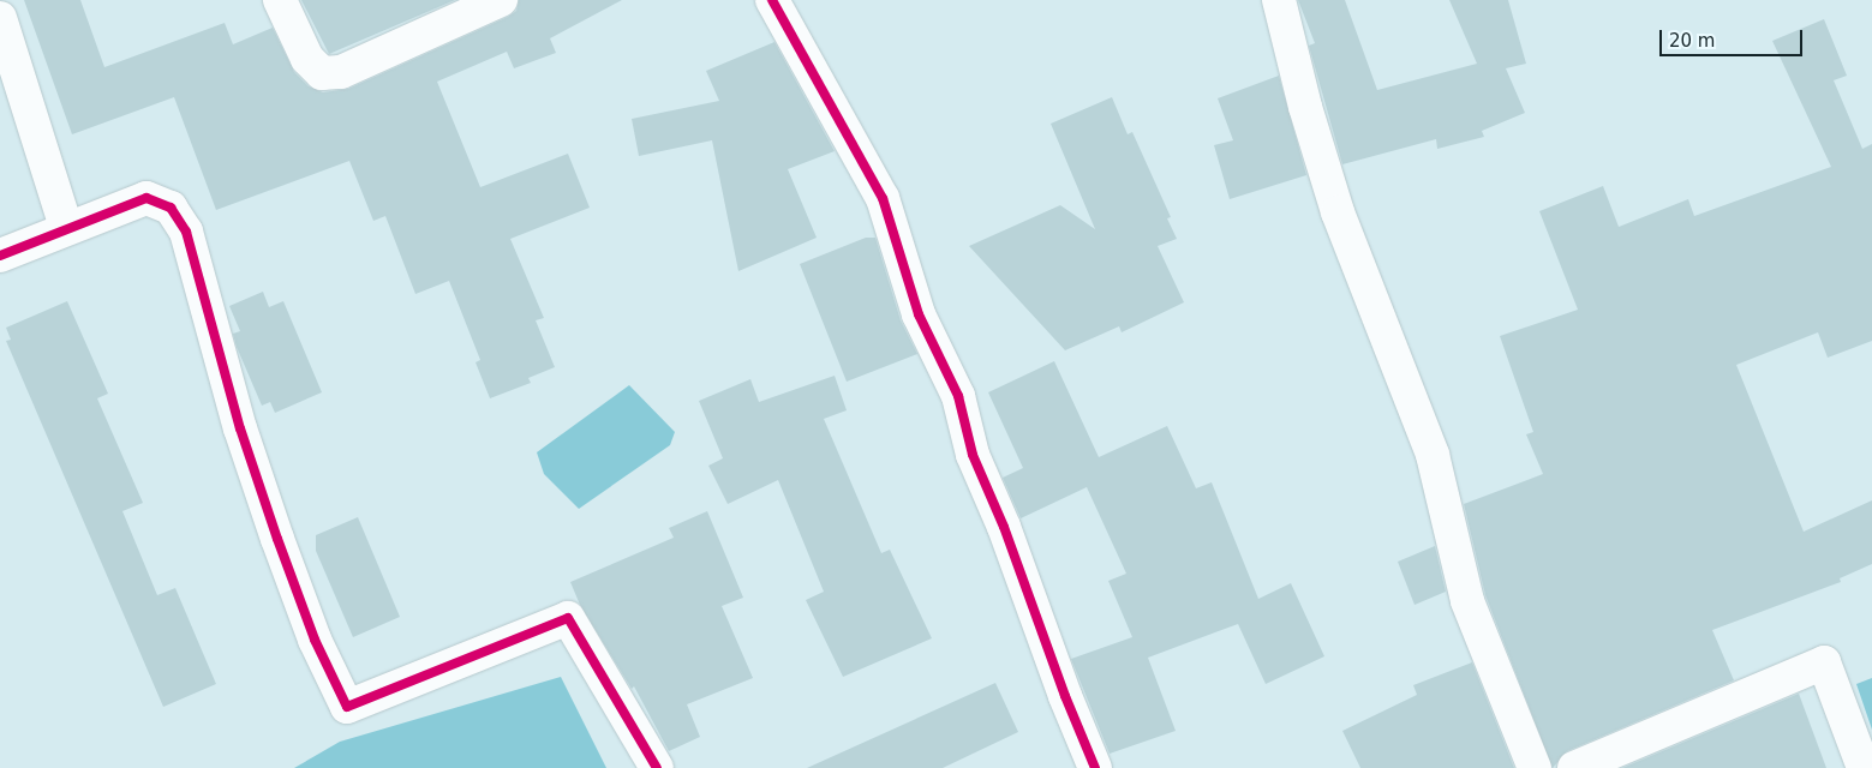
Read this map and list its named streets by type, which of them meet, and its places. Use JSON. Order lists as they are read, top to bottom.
{
  "scale_bar": "20 m"
}
